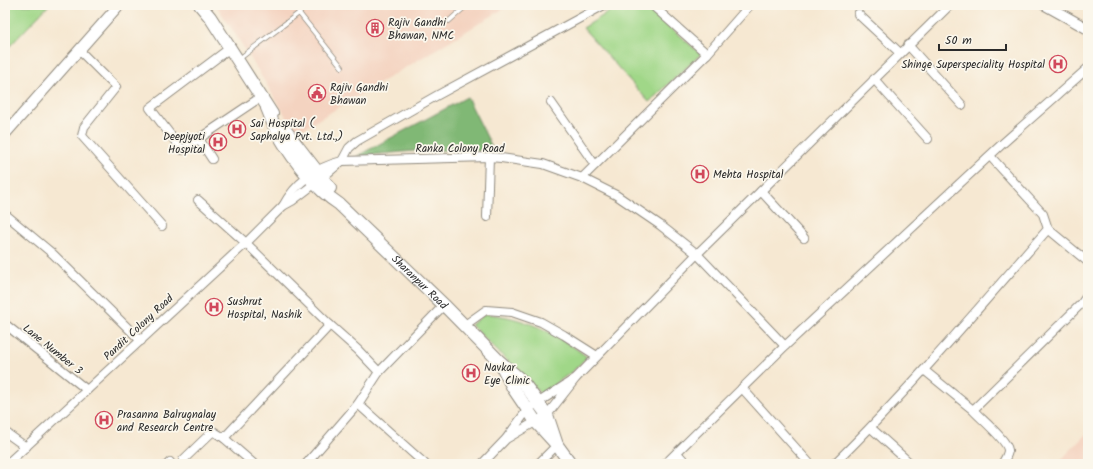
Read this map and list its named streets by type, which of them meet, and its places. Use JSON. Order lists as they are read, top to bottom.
{
  "streets": {
    "main road": ["Sharanpur Road"],
    "street": ["Ranka Colony Road", "Pandit Colony Road", "Lane Number 3"]
  },
  "crossings": [
    ["Ranka Colony Road", "Sharanpur Road"],
    ["Ranka Colony Road", "Pandit Colony Road"],
    ["Sharanpur Road", "Pandit Colony Road"],
    ["Pandit Colony Road", "Lane Number 3"]
  ],
  "places": {
    "building": ["Rajiv Gandhi Bhawan, NMC"],
    "hospital": [
      "Shinge Superspeciality Hospital",
      "Sai Hospital ( Saphalya Pvt. Ltd.,)",
      "Deepjyoti Hospital",
      "Mehta Hospital",
      "Sushrut Hospital, Nashik",
      "Navkar Eye Clinic",
      "Prasanna Balrugnalay and Research Centre"
    ],
    "public building": ["Rajiv Gandhi Bhawan"]
  },
  "scale_bar": "50 m"
}
